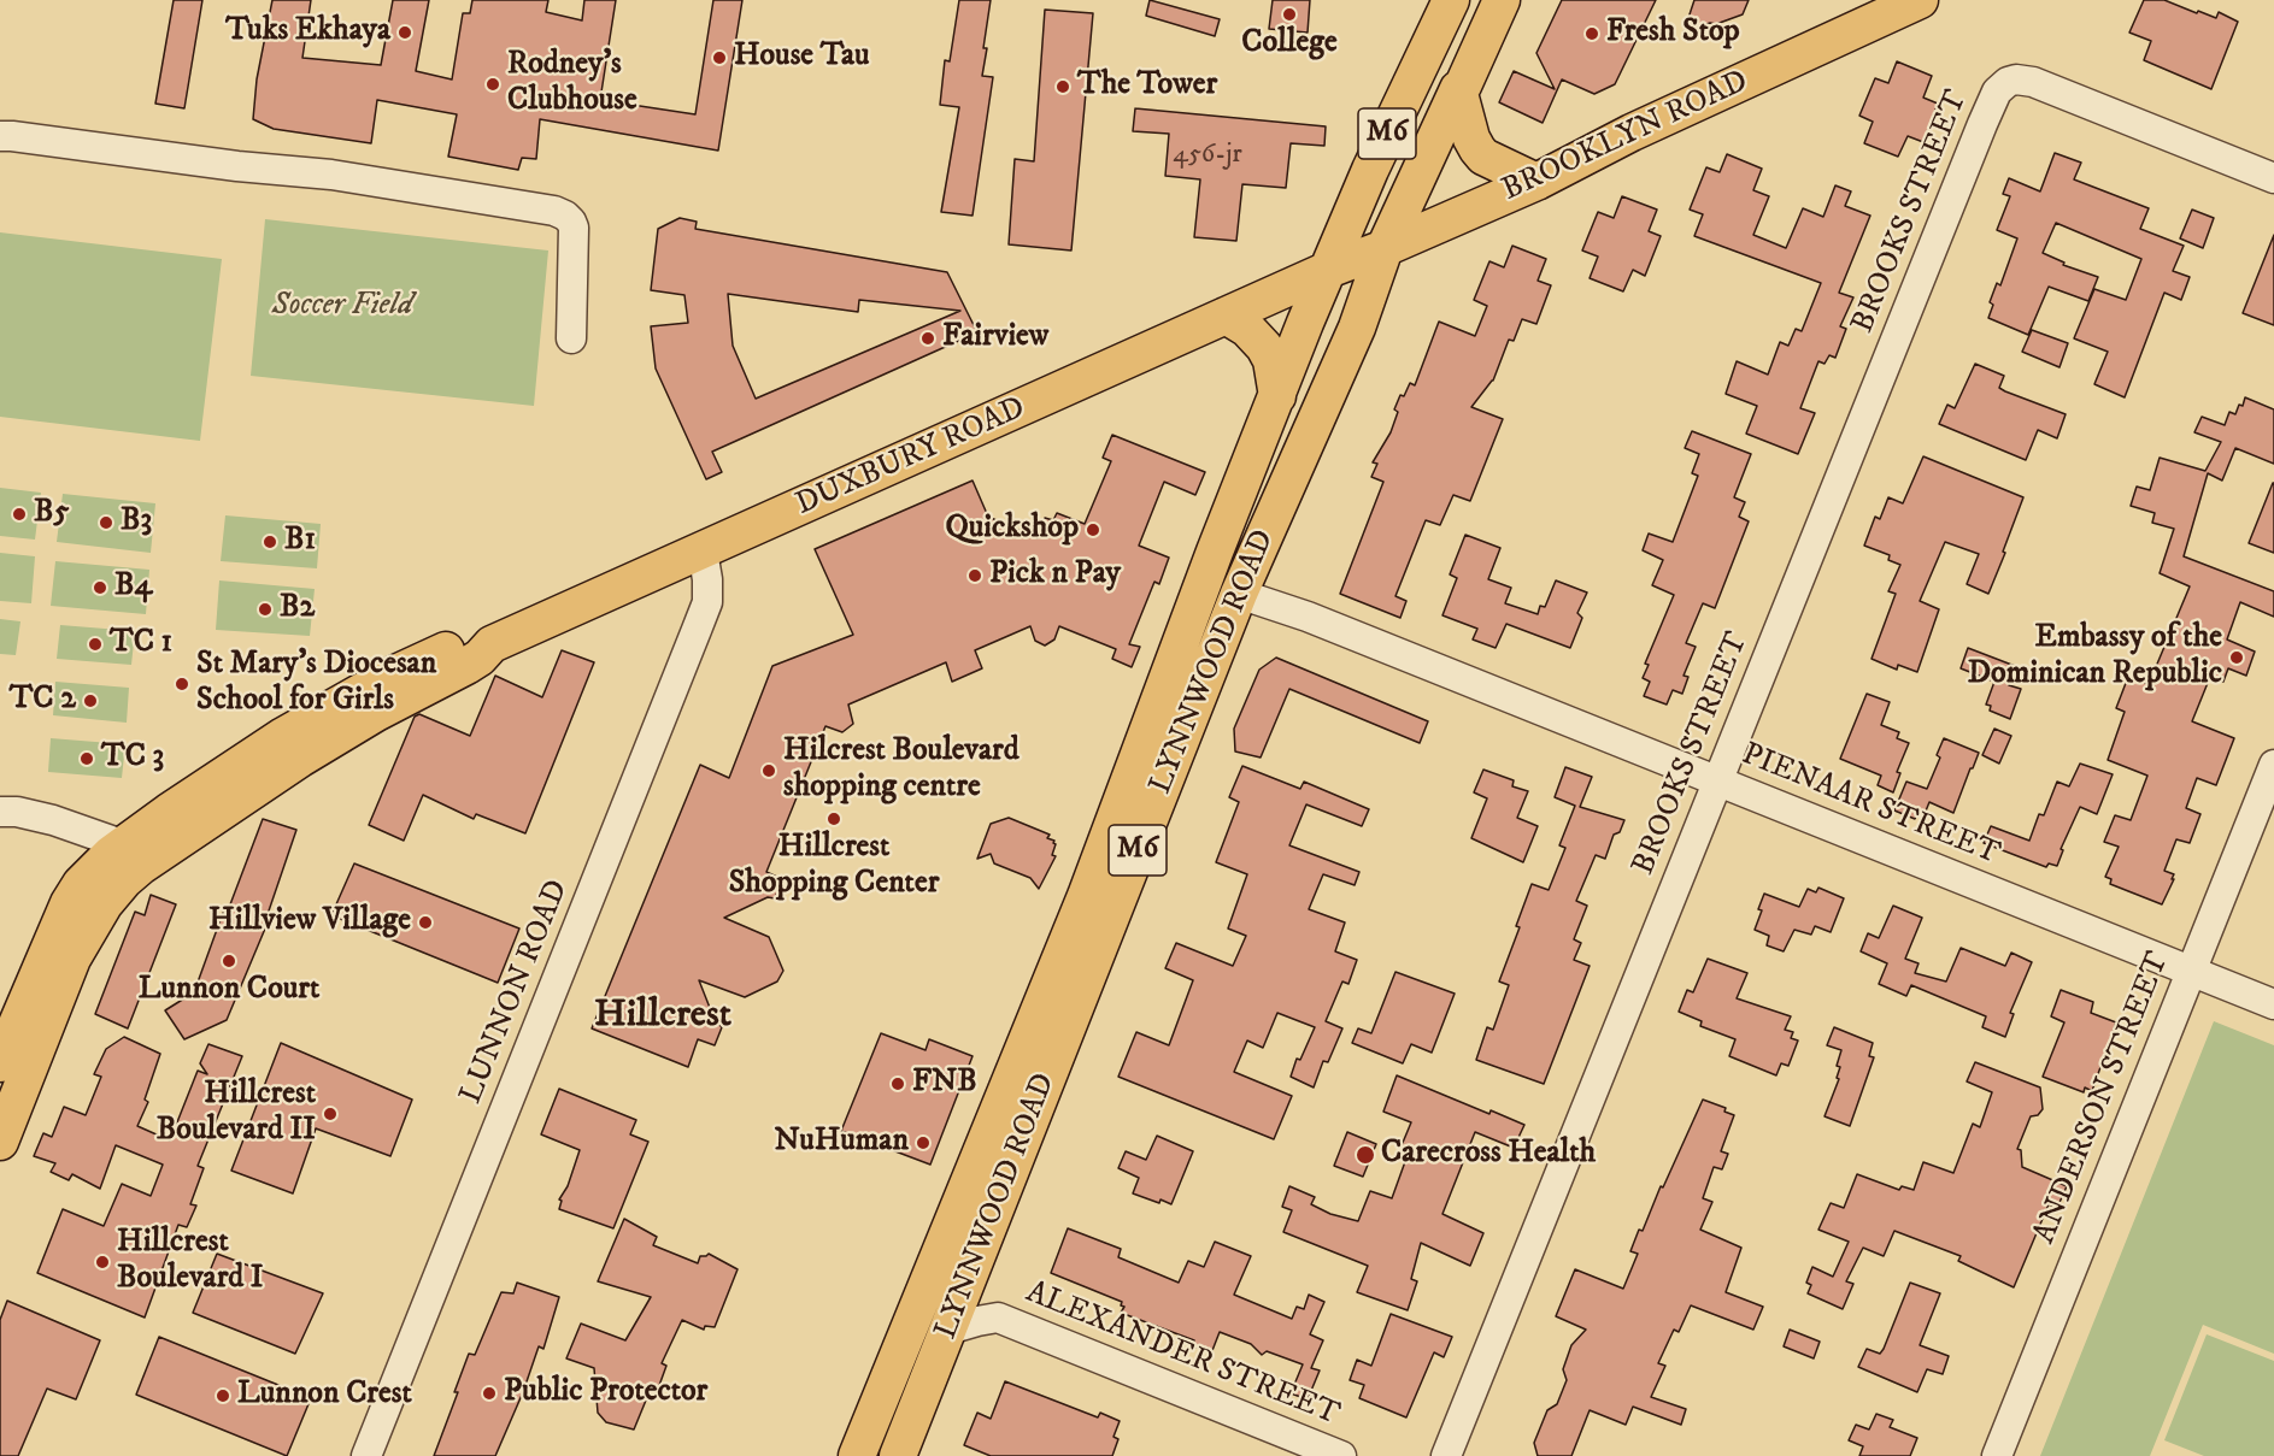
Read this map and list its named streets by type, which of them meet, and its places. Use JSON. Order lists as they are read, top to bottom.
{
  "streets": {
    "main road": [
      "M6",
      "BROOKLYN ROAD",
      "DUXBURY ROAD",
      "LYNNWOOD ROAD"
    ],
    "street": [
      "BROOKS STREET",
      "PIENAAR STREET",
      "LUNNON ROAD",
      "ANDERSON STREET",
      "ALEXANDER STREET"
    ]
  },
  "crossings": [
    ["BROOKLYN ROAD", "DUXBURY ROAD"],
    ["BROOKLYN ROAD", "LYNNWOOD ROAD"],
    ["BROOKS STREET", "PIENAAR STREET"],
    ["DUXBURY ROAD", "LYNNWOOD ROAD"],
    ["DUXBURY ROAD", "LUNNON ROAD"],
    ["LYNNWOOD ROAD", "PIENAAR STREET"],
    ["LYNNWOOD ROAD", "ALEXANDER STREET"],
    ["PIENAAR STREET", "ANDERSON STREET"]
  ],
  "districts": ["Hillcrest"],
  "parks": ["Soccer Field"],
  "places": [
    "College",
    "Tuks Ekhaya",
    "Fresh Stop",
    "House Tau",
    "Rodney's Clubhouse",
    "The Tower",
    "Fairview",
    "B5",
    "B3",
    "Quickshop",
    "B1",
    "Pick n Pay",
    "B4",
    "B2",
    "TC 1",
    "Embassy of the Dominican Republic",
    "St Mary's Diocesan School for Girls",
    "TC 2",
    "TC 3",
    "Hilcrest Boulevard shopping centre",
    "Hillcrest Shopping Center",
    "Hillview Village",
    "Lunnon Court",
    "FNB",
    "Hillcrest Boulevard II",
    "NuHuman",
    "Carecross Health",
    "Hillcrest Boulevard I",
    "Public Protector",
    "Lunnon Crest"
  ],
  "house_numbers": ["456-jr"]
}
